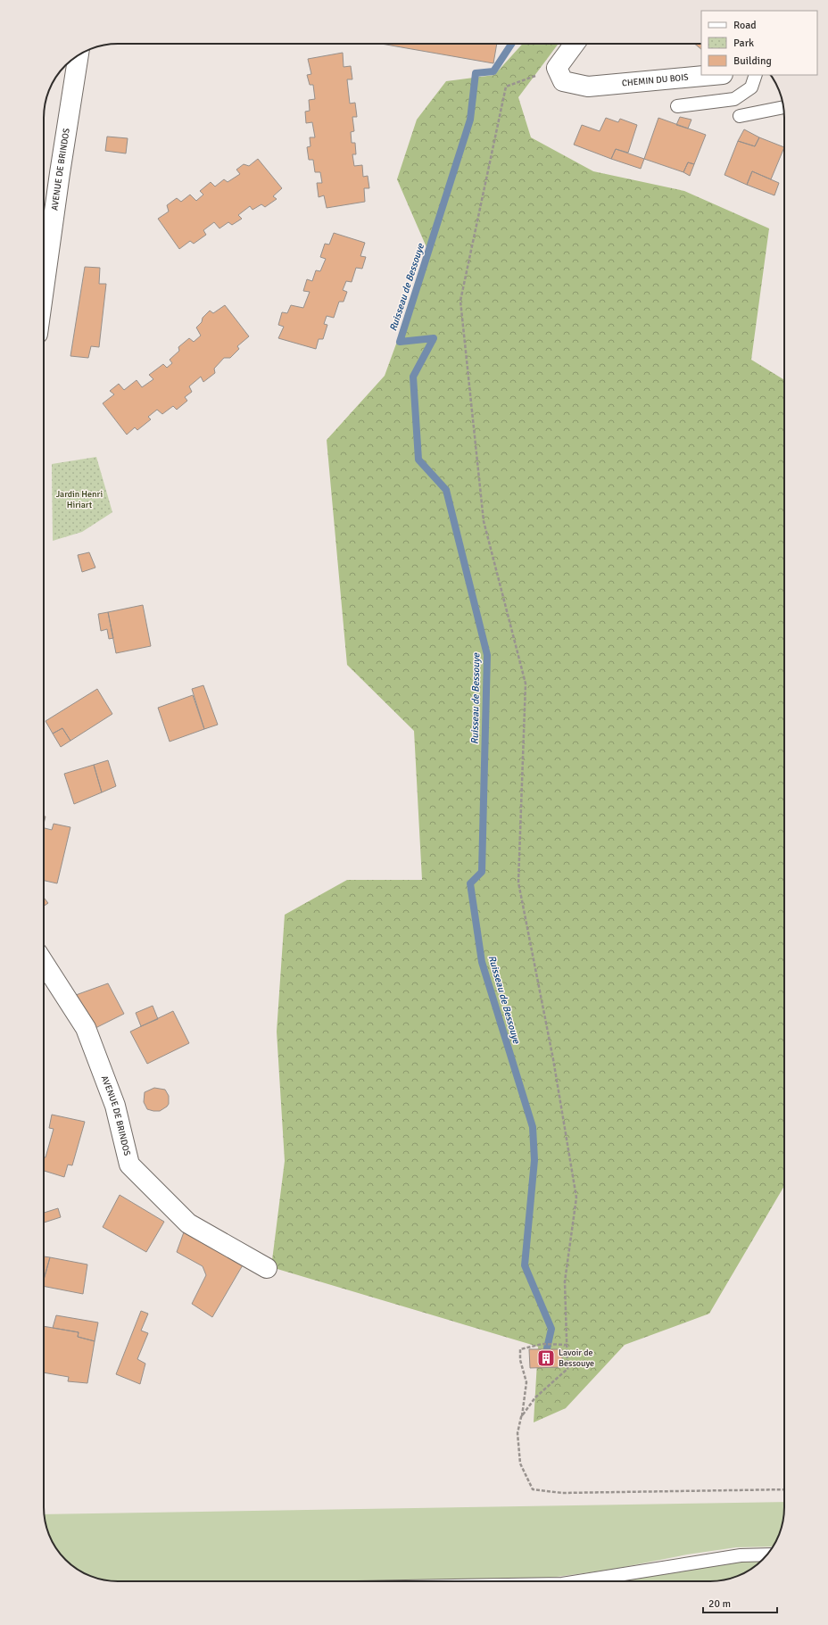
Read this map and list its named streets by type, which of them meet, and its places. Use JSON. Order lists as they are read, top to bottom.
{
  "streets": {
    "street": ["CHEMIN DU BOIS", "AVENUE DE BRINDOS"]
  },
  "water": ["Ruisseau de Bessouye"],
  "parks": ["Jardin Henri Hiriart"],
  "places": {
    "building": ["Lavoir de Bessouye"]
  },
  "legend": ["Road", "Park", "Building"],
  "scale_bar": "20 m"
}
